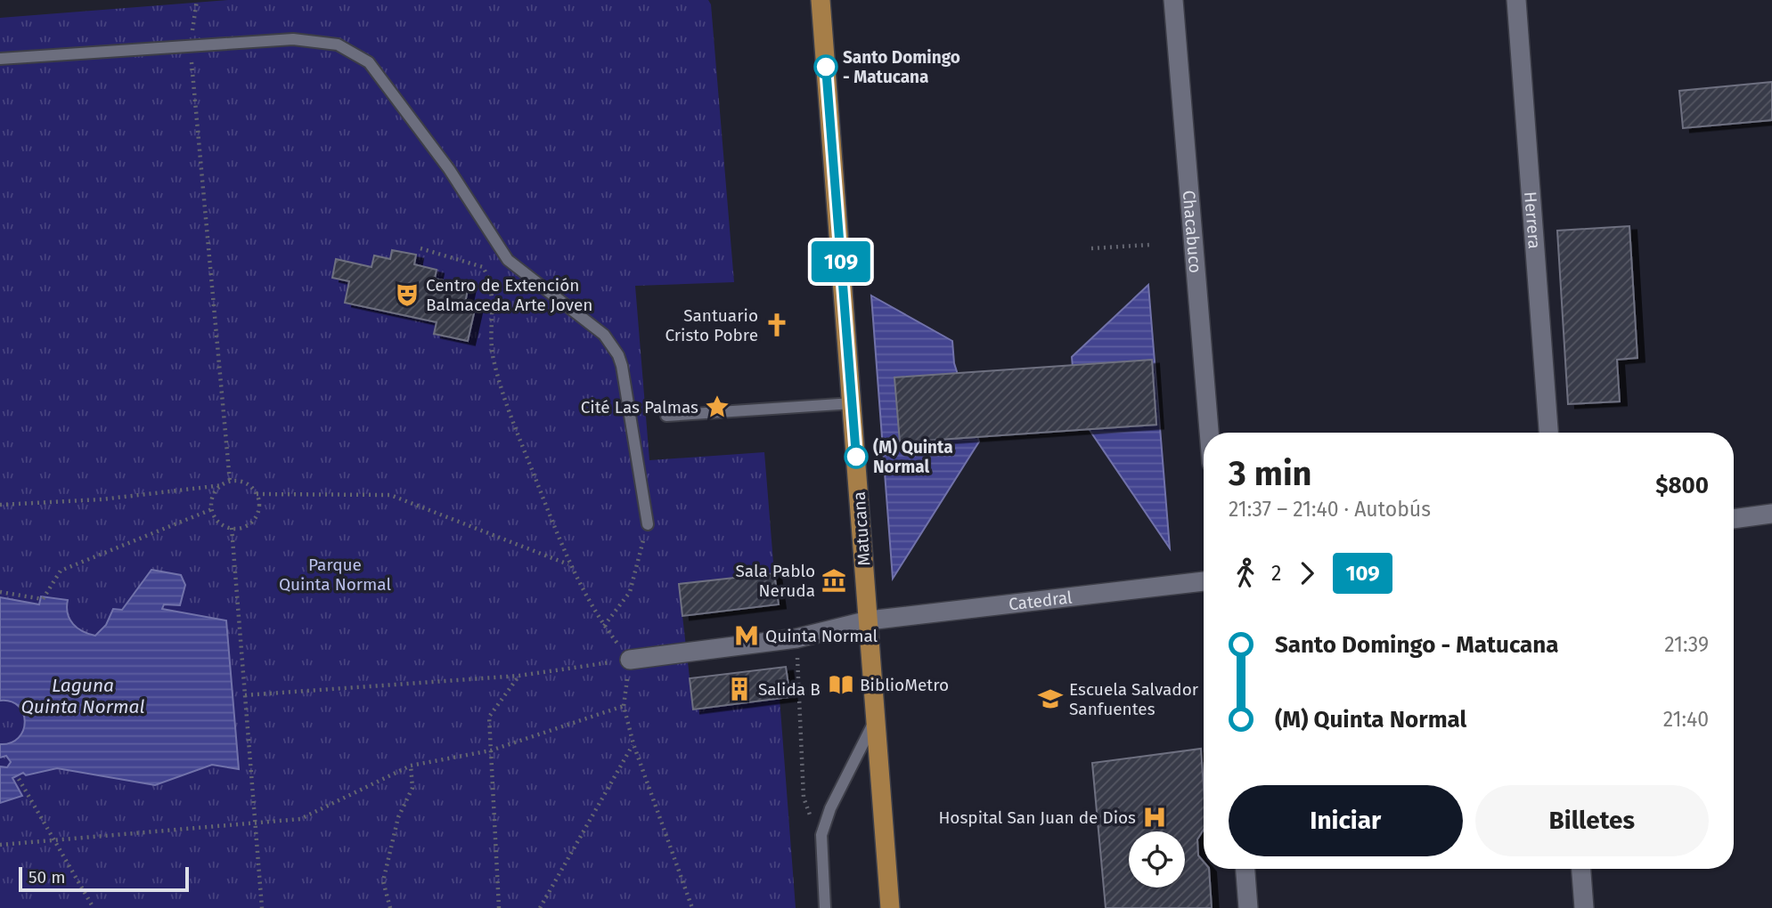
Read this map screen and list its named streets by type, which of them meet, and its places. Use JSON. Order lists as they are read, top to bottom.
{
  "streets": {
    "main road": ["Matucana"],
    "street": ["Herrera", "Chacabuco", "Catedral"]
  },
  "crossings": [
    ["Matucana", "Catedral"]
  ],
  "water": ["Laguna Quinta Normal"],
  "parks": ["Parque Quinta Normal"],
  "places": {
    "other": ["Santo Domingo - Matucana", "(M) Quinta Normal"],
    "theatre": ["Centro de Extención Balmaceda Arte Joven"],
    "church": ["Santuario Cristo Pobre"],
    "place": ["Cité Las Palmas"],
    "museum": ["Sala Pablo Neruda"],
    "metro station": ["Quinta Normal"],
    "library": ["BiblioMetro"],
    "building": ["Salida B"],
    "school or university": ["Escuela Salvador Sanfuentes"],
    "hospital": ["Hospital San Juan de Dios"]
  },
  "lines": ["bus line 109"],
  "scale_bar": "50 m",
  "page": {
    "on_map": "109",
    "heading": ["3 min", "21:37 – 21:40 · Autobús", "$800"],
    "legs": ["2", "109"],
    "list": [
      {
        "name": "Santo Domingo - Matucana",
        "value": "21:39"
      },
      {
        "name": "(M) Quinta Normal",
        "value": "21:40"
      }
    ],
    "buttons": ["Iniciar", "Billetes"],
    "scale": "50 m"
  }
}
